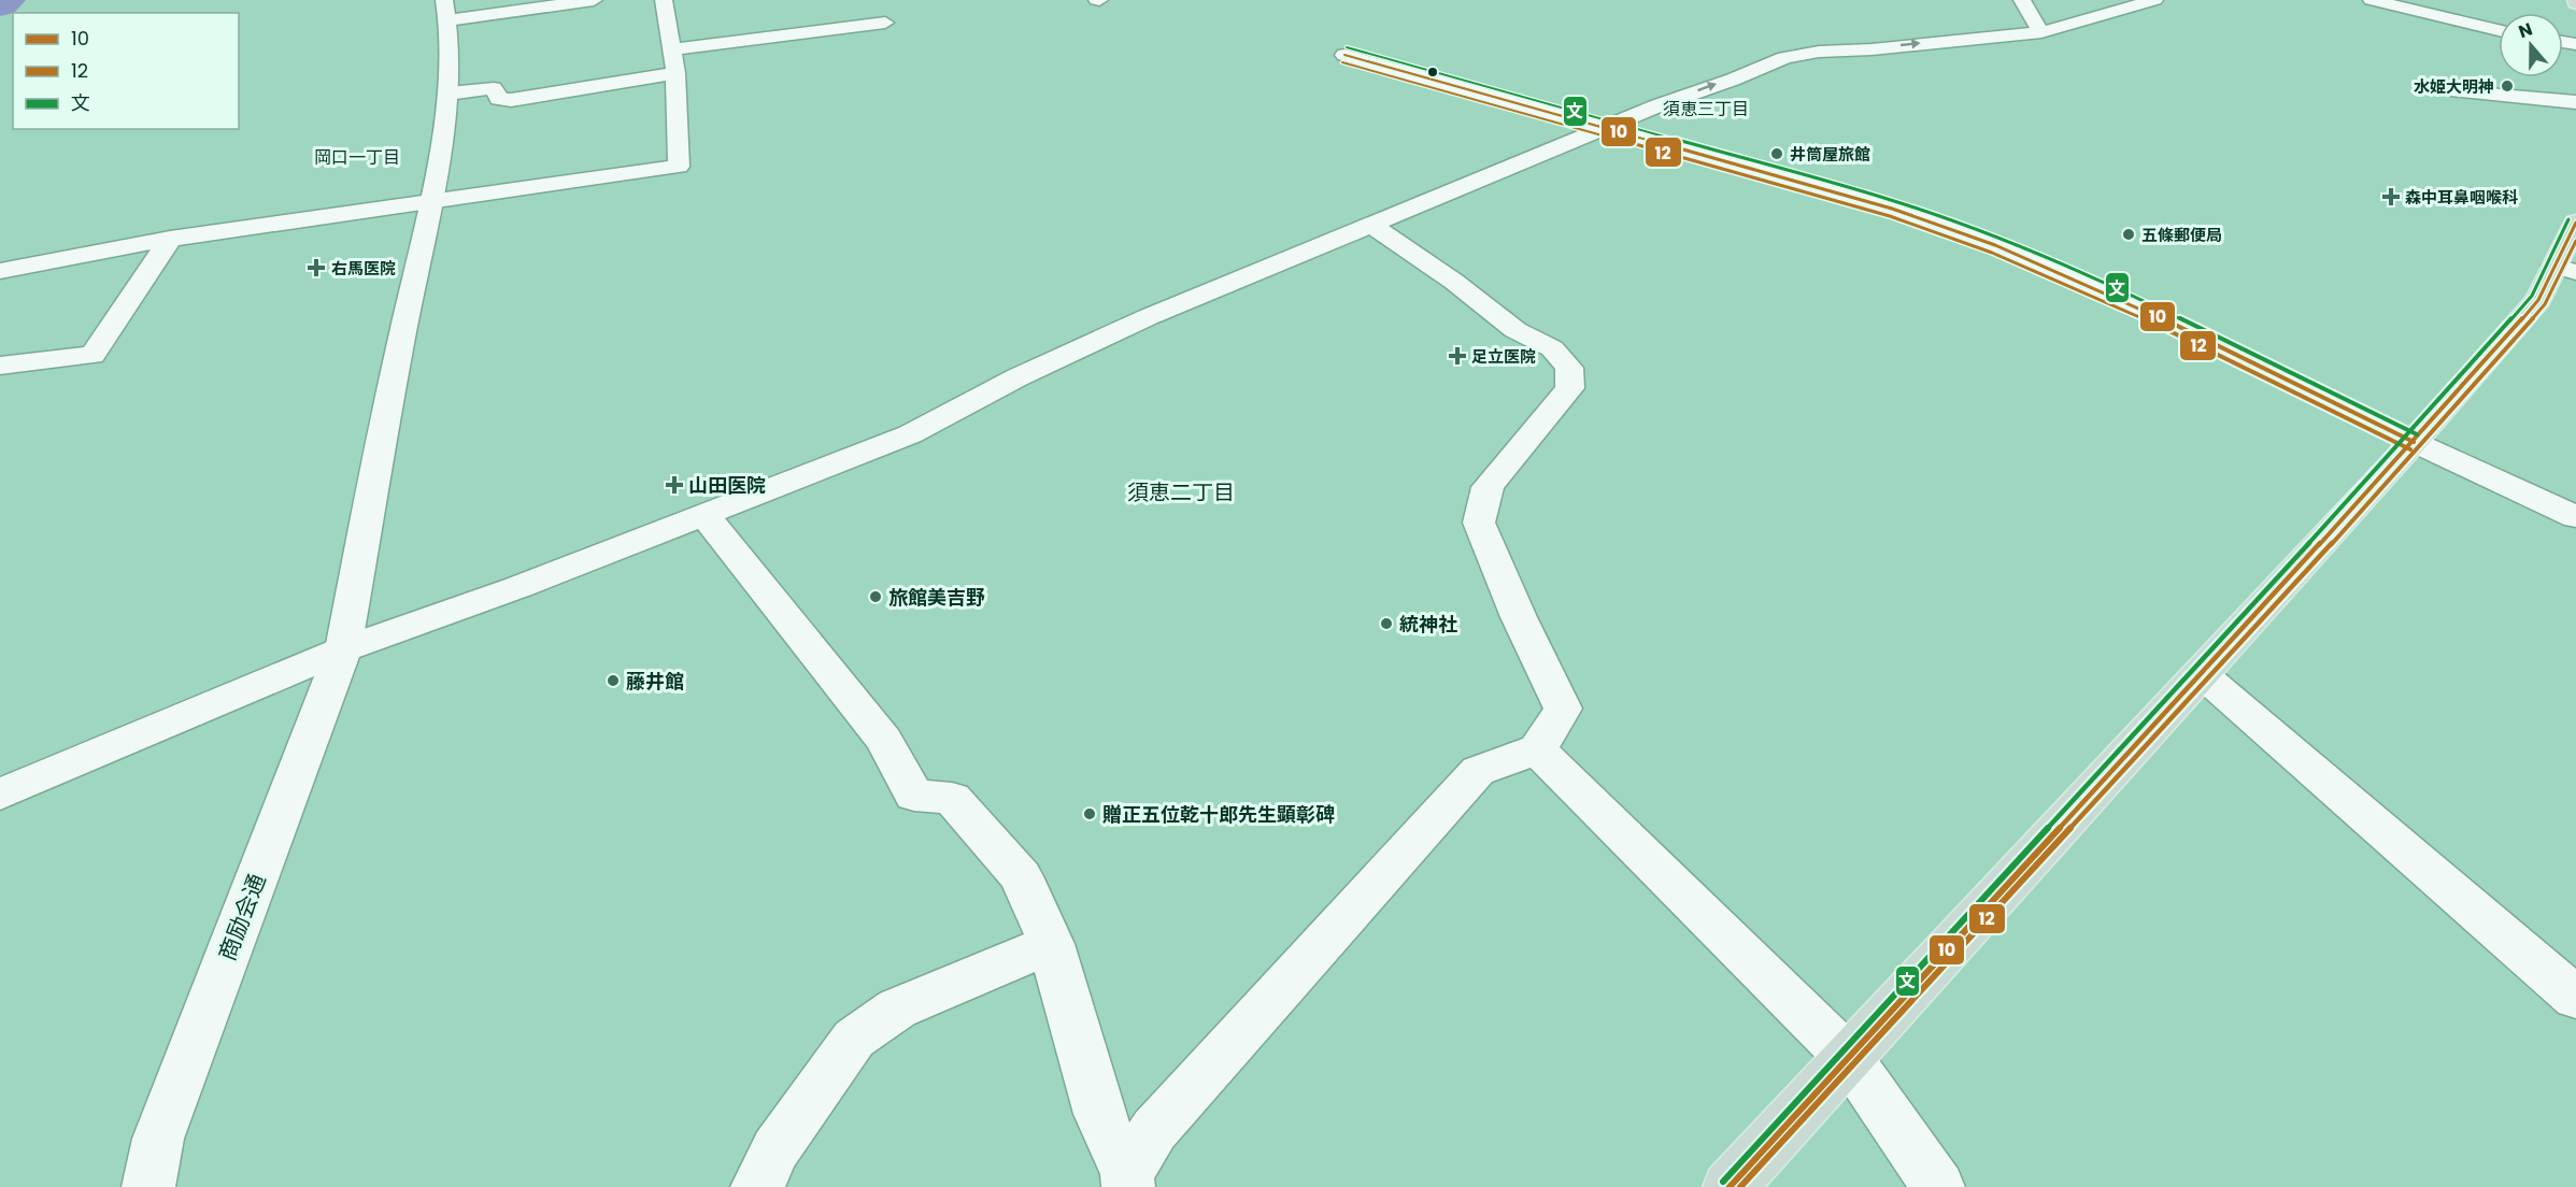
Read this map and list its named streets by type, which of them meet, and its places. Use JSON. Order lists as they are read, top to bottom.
{
  "streets": {
    "street": ["商励会通"]
  },
  "districts": ["須恵三丁目", "岡口一丁目", "須恵二丁目"],
  "places": {
    "other": [
      "水姫大明神",
      "井筒屋旅館",
      "五條郵便局",
      "旅館美吉野",
      "統神社",
      "藤井館",
      "贈正五位乾十郎先生顕彰碑"
    ],
    "health": [
      "森中耳鼻咽喉科",
      "右馬医院",
      "足立医院",
      "山田医院"
    ]
  },
  "lines": ["transit line 文", "transit line 10", "transit line 12"],
  "legend": ["10", "12", "文"],
  "north": "top"
}
